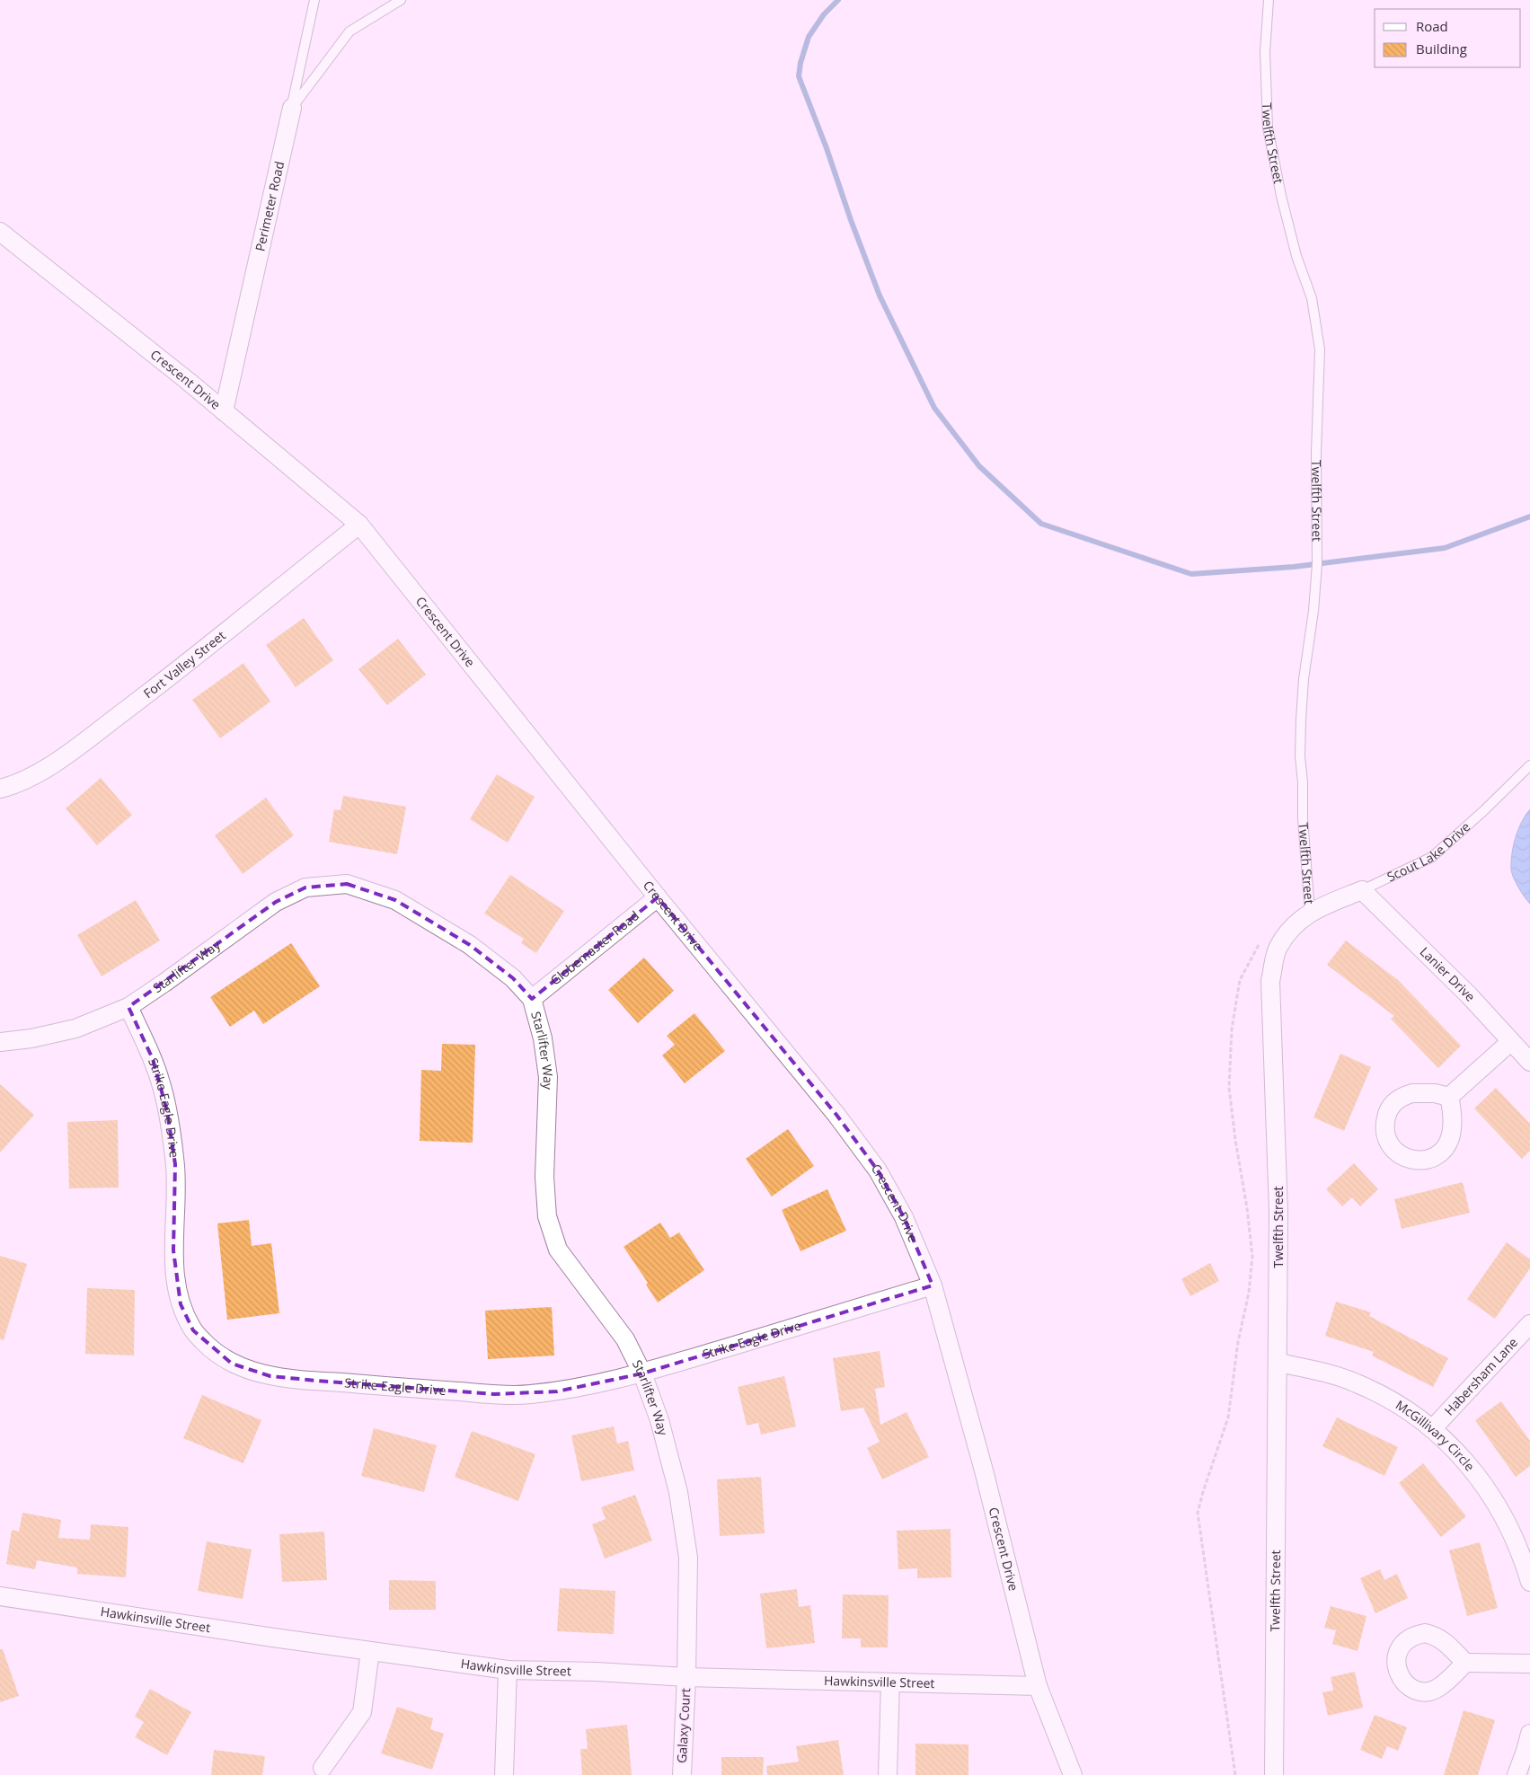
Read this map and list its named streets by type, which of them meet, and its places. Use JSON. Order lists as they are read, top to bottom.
{
  "streets": {
    "street": [
      "Twelfth Street",
      "Perimeter Road",
      "Crescent Drive",
      "Fort Valley Street",
      "Scout Lake Drive",
      "Globemaster Road",
      "Starlifter Way",
      "Lanier Drive",
      "Strike Eagle Drive",
      "Habersham Lane",
      "McGillivary Circle",
      "Hawkinsville Street",
      "Galaxy Court"
    ]
  },
  "crossings": [
    ["Twelfth Street", "Scout Lake Drive"],
    ["Twelfth Street", "McGillivary Circle"],
    ["Perimeter Road", "Crescent Drive"],
    ["Crescent Drive", "Fort Valley Street"],
    ["Crescent Drive", "Globemaster Road"],
    ["Crescent Drive", "Strike Eagle Drive"],
    ["Crescent Drive", "Hawkinsville Street"],
    ["Scout Lake Drive", "Lanier Drive"],
    ["Globemaster Road", "Starlifter Way"],
    ["Starlifter Way", "Strike Eagle Drive"],
    ["Starlifter Way", "Hawkinsville Street"],
    ["Starlifter Way", "Galaxy Court"],
    ["Habersham Lane", "McGillivary Circle"],
    ["Hawkinsville Street", "Galaxy Court"]
  ],
  "legend": ["Road", "Building"]
}
